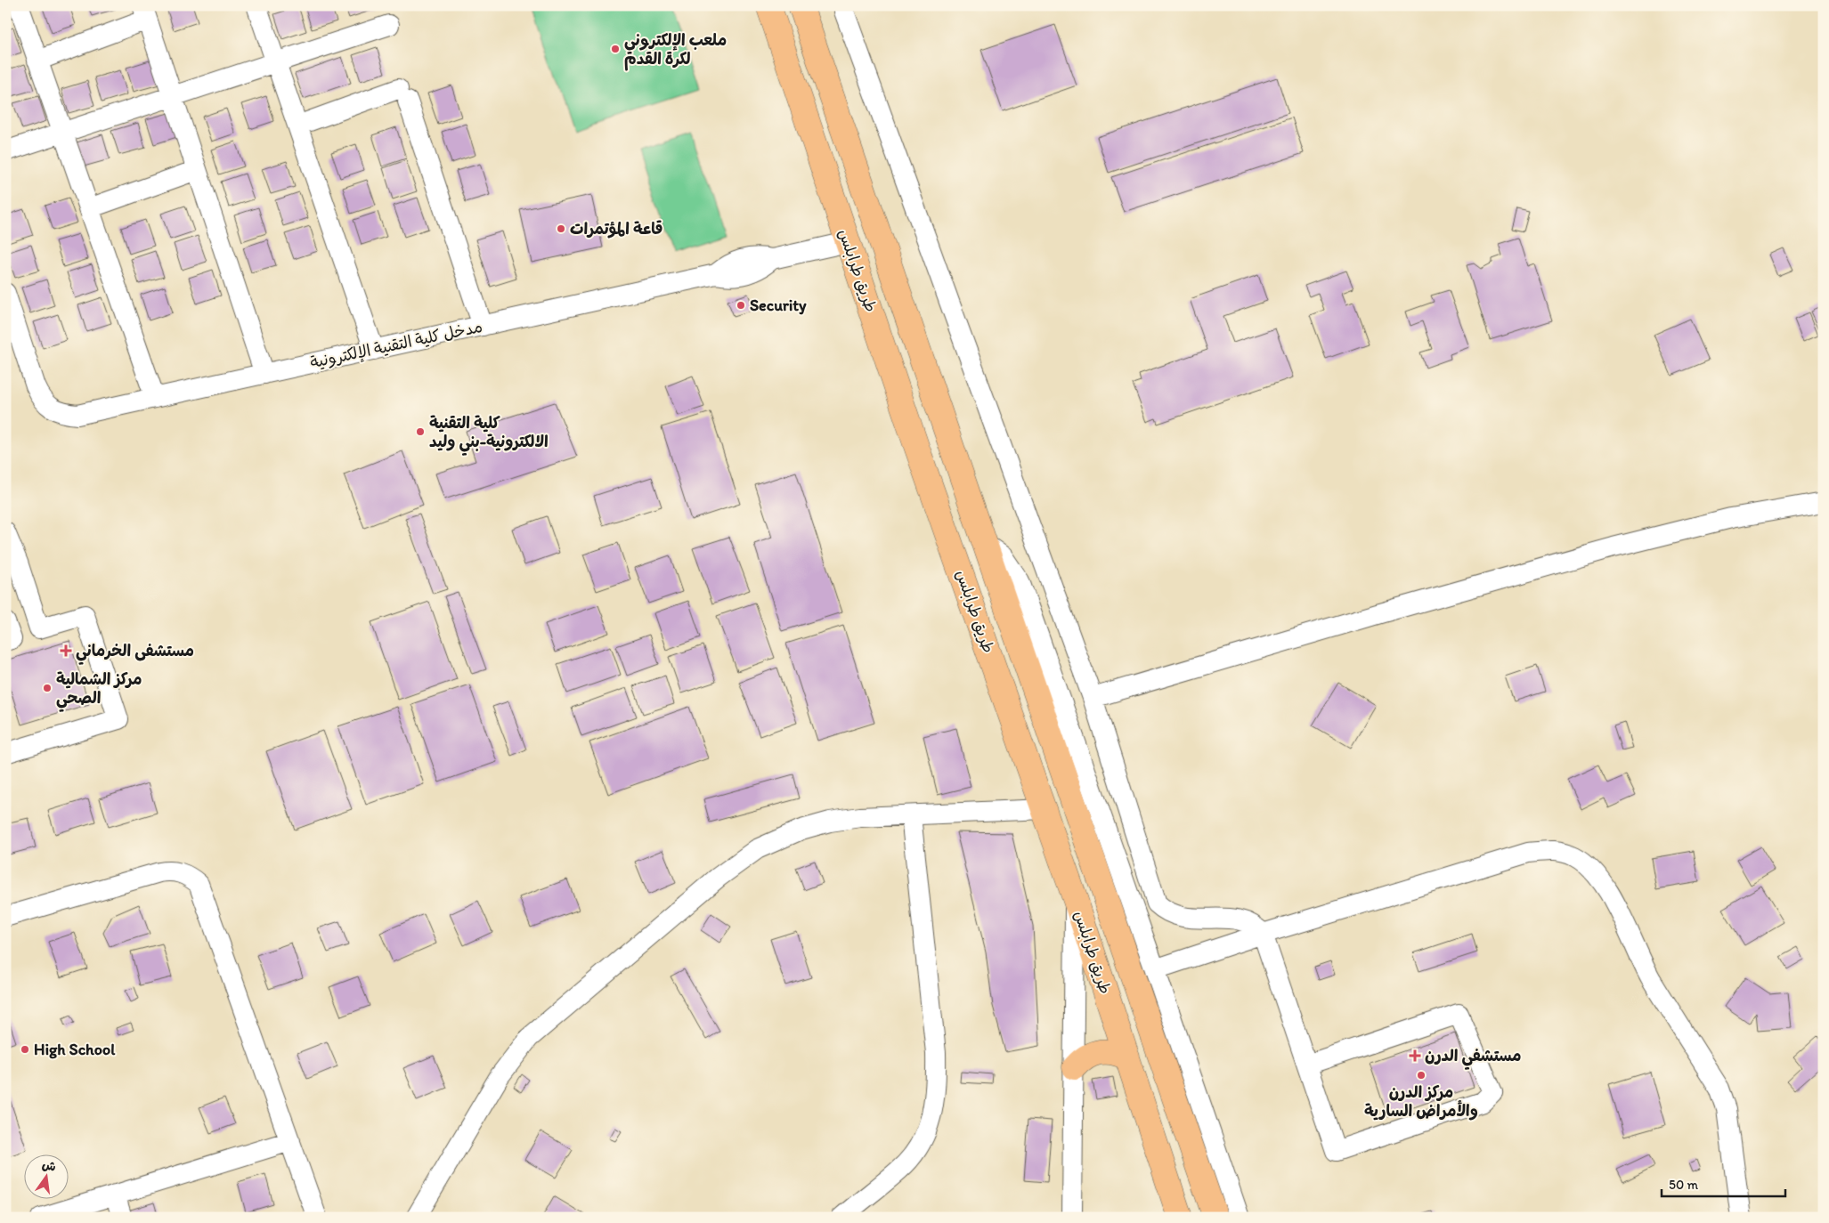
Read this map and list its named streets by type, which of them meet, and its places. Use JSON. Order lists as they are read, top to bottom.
{
  "streets": {
    "highway": ["طريق طرابلس"],
    "street": ["مدخل كلية التقنية الإلكترونية"]
  },
  "crossings": [
    ["طريق طرابلس", "مدخل كلية التقنية الإلكترونية"]
  ],
  "places": {
    "other": [
      "ملعب الإلكتروني لكرة القدم",
      "قاعة المؤتمرات",
      "Security",
      "كلية التقنية الالكترونية-بني وليد",
      "مركز الشمالية الصحي",
      "High School",
      "مركز الدرن والأمراض السارية"
    ],
    "health": ["مستشفى الخرماني", "مستشفي الدرن"]
  },
  "scale_bar": "50 m",
  "north": "top"
}
